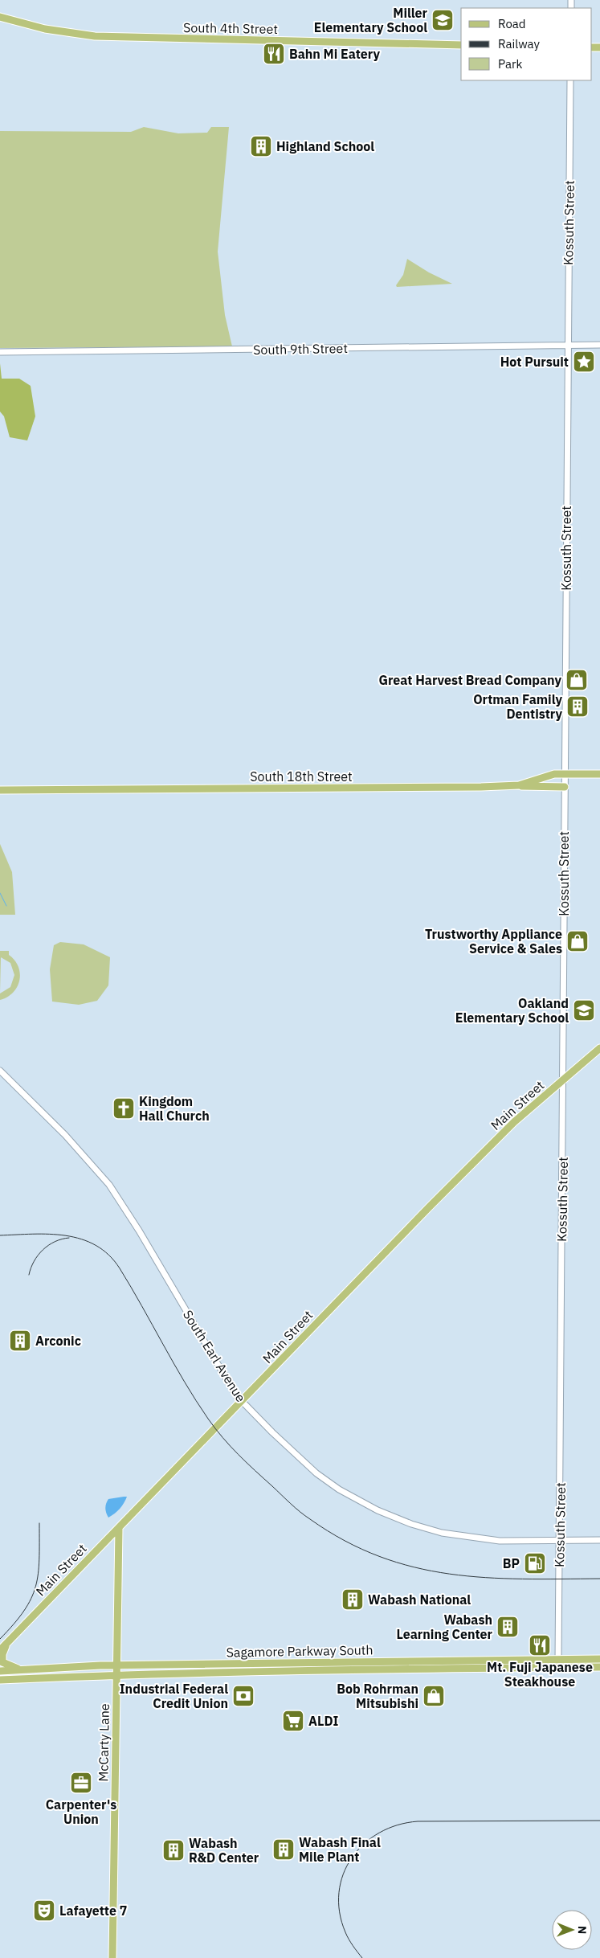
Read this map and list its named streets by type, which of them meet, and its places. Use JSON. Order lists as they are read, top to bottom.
{
  "streets": {
    "main road": [
      "South 4th Street",
      "South 18th Street",
      "Main Street",
      "Sagamore Parkway South",
      "McCarty Lane"
    ],
    "street": ["Kossuth Street", "South 9th Street", "South Earl Avenue"]
  },
  "crossings": [
    ["Kossuth Street", "South 9th Street"],
    ["Kossuth Street", "South 18th Street"],
    ["Kossuth Street", "Main Street"],
    ["Kossuth Street", "South Earl Avenue"],
    ["Kossuth Street", "Sagamore Parkway South"],
    ["Main Street", "South Earl Avenue"],
    ["Main Street", "McCarty Lane"],
    ["Sagamore Parkway South", "McCarty Lane"]
  ],
  "places": {
    "school or university": ["Miller Elementary School", "Oakland Elementary School"],
    "restaurant": ["Bahn Mi Eatery", "Mt. Fuji Japanese Steakhouse"],
    "building": [
      "Highland School",
      "Ortman Family Dentistry",
      "Arconic",
      "Wabash National",
      "Wabash Learning Center",
      "Wabash Final Mile Plant",
      "Wabash R&D Center"
    ],
    "place": ["Hot Pursuit"],
    "shop": ["Great Harvest Bread Company", "Trustworthy Appliance Service & Sales", "Bob Rohrman Mitsubishi"],
    "church": ["Kingdom Hall Church"],
    "fuel station": ["BP"],
    "bank": ["Industrial Federal Credit Union"],
    "supermarket": ["ALDI"],
    "office": ["Carpenter's Union"],
    "theatre": ["Lafayette 7"]
  },
  "legend": ["Road", "Railway", "Park"],
  "north": "right"
}
